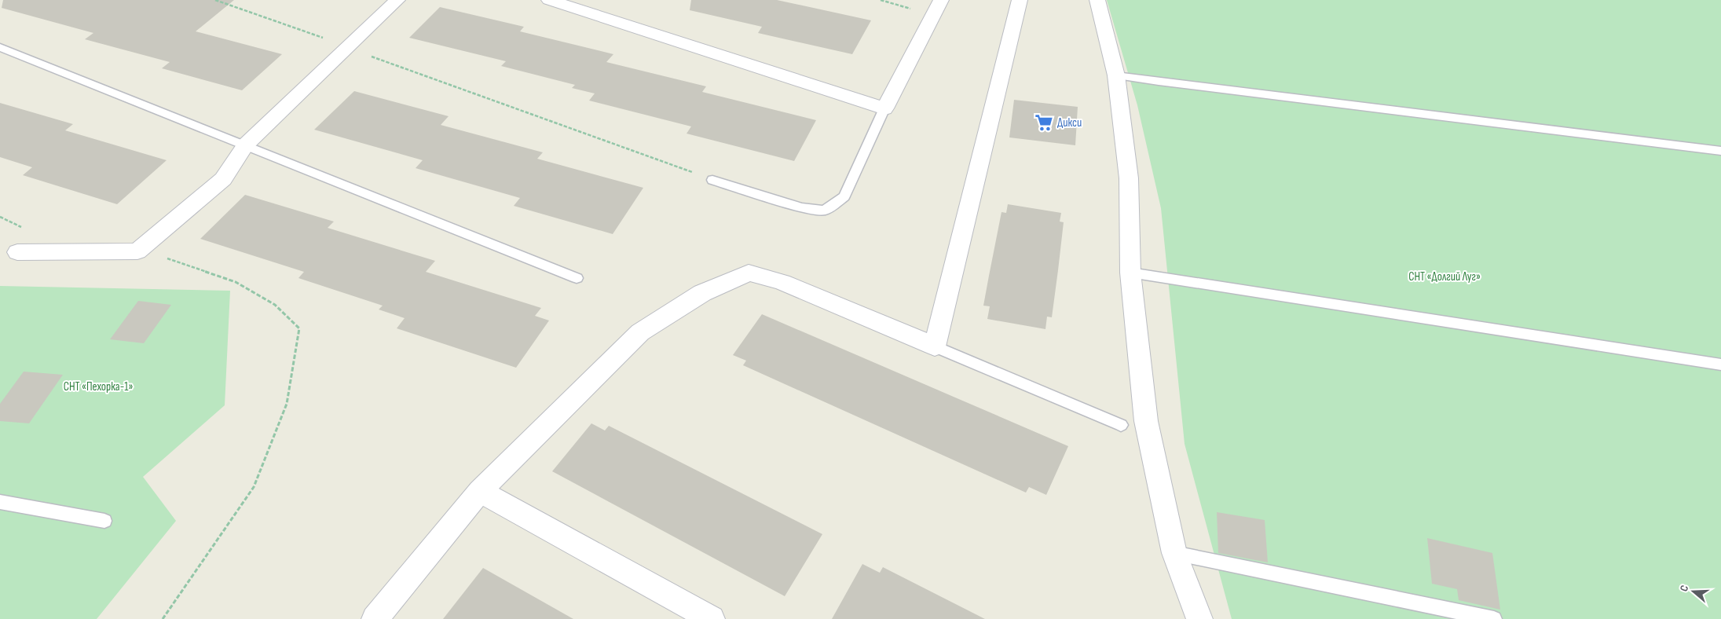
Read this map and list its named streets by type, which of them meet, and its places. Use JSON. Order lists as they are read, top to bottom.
{
  "parks": ["СНТ «Долгий Луг»", "СНТ «Пехорка-1»"],
  "places": {
    "supermarket": ["Дикси"]
  },
  "north": "left"
}
